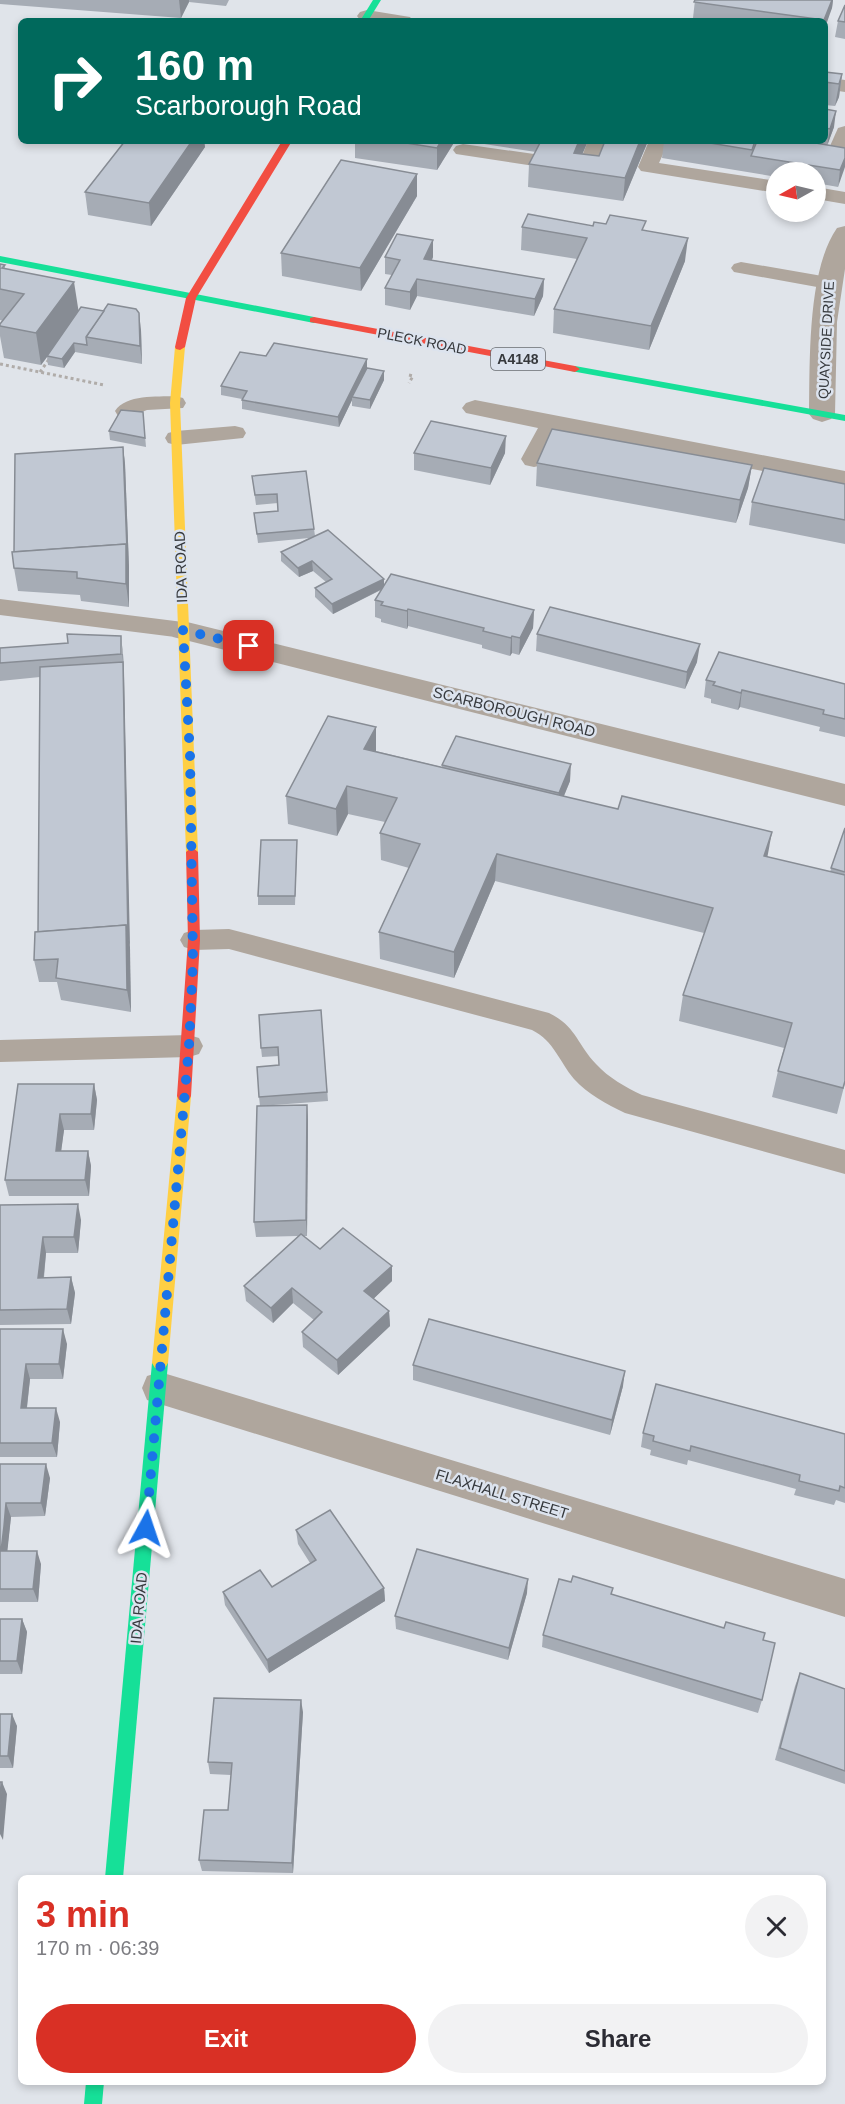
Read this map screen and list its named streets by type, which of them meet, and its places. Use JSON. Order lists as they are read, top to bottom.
{
  "streets": {
    "main road": ["PLECK ROAD", "A4148", "IDA ROAD"],
    "street": ["QUAYSIDE DRIVE", "SCARBOROUGH ROAD", "FLAXHALL STREET"]
  },
  "crossings": [
    ["QUAYSIDE DRIVE", "PLECK ROAD"],
    ["PLECK ROAD", "IDA ROAD"],
    ["IDA ROAD", "SCARBOROUGH ROAD"],
    ["IDA ROAD", "FLAXHALL STREET"]
  ],
  "north": "left",
  "page": {
    "turn": ["160 m", "Scarborough Road"],
    "heading": ["3 min", "170 m · 06:39"],
    "buttons": ["Exit", "Share"]
  }
}
